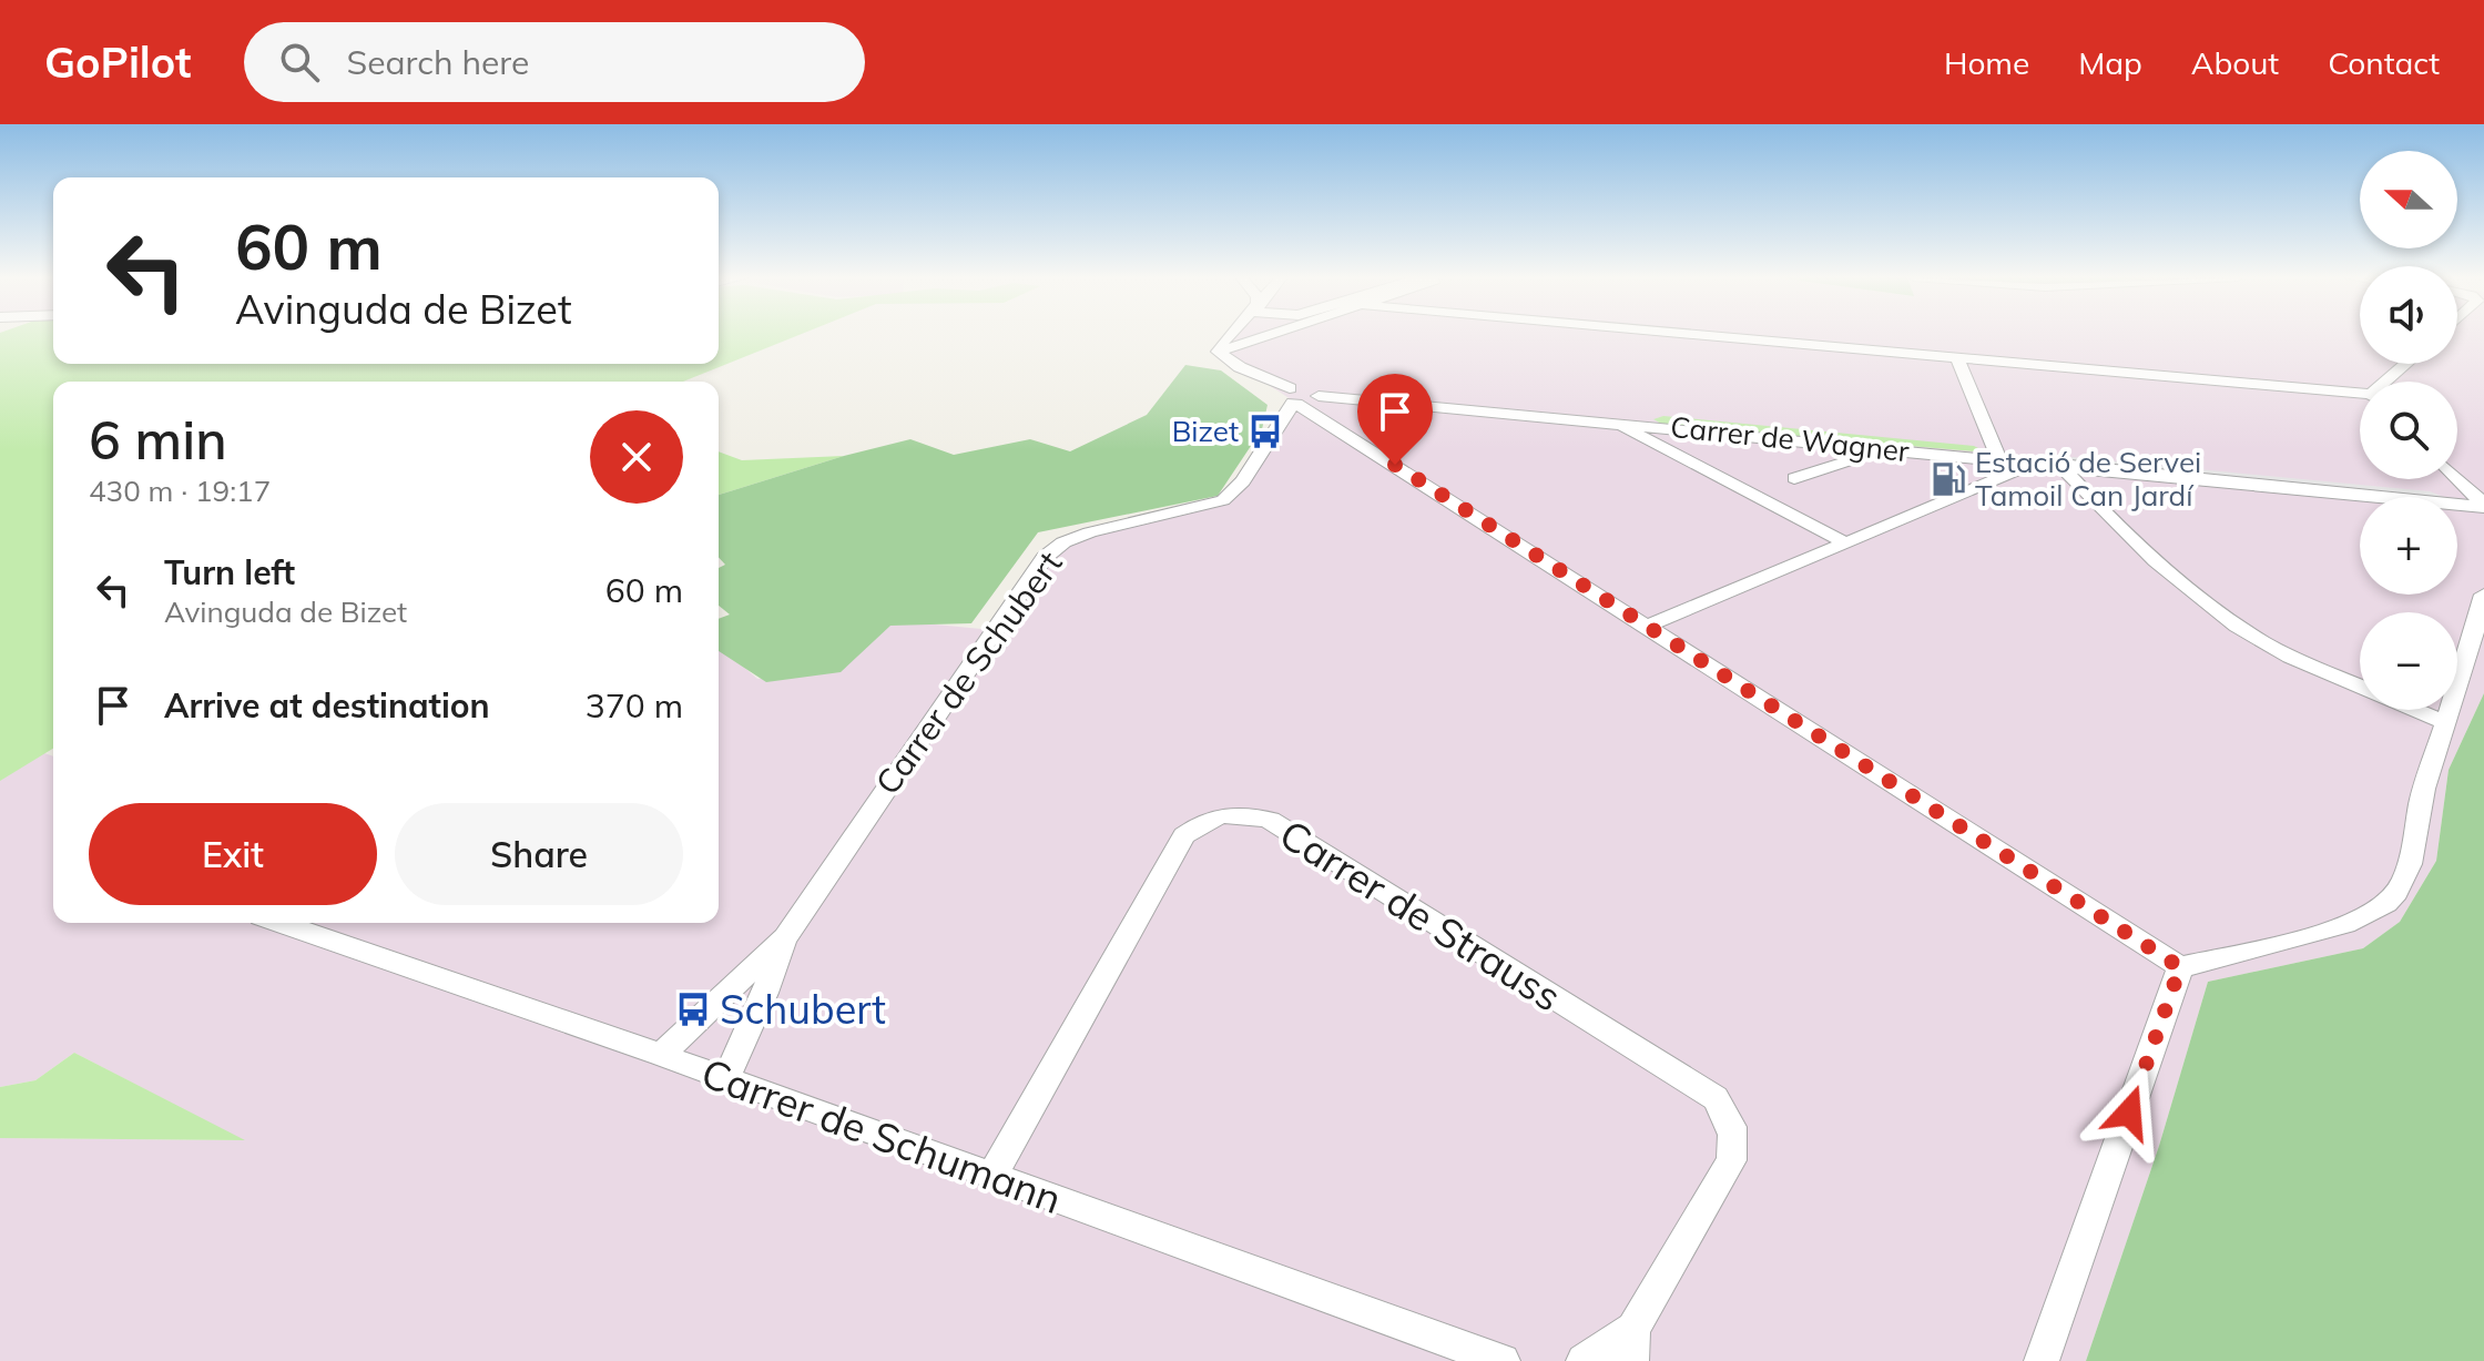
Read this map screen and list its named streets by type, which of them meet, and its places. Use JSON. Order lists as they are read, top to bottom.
{
  "streets": {
    "street": [
      "Carrer de Wagner",
      "Carrer de Schubert",
      "Carrer de Strauss",
      "Carrer de Schumann"
    ]
  },
  "crossings": [
    ["Carrer de Wagner", "Carrer de Schubert"],
    ["Carrer de Schubert", "Carrer de Schumann"],
    ["Carrer de Strauss", "Carrer de Schumann"]
  ],
  "places": {
    "bus stop": ["Bizet", "Schubert"],
    "fuel station": ["Estació de Servei Tamoil Can Jardí"]
  },
  "north": "left",
  "page": {
    "header": "GoPilot",
    "search": "Search here",
    "nav": [
      "Home",
      "Map",
      "About",
      "Contact"
    ],
    "map_buttons": ["+", "−"],
    "turn": ["60 m", "Avinguda de Bizet"],
    "heading": ["6 min", "430 m · 19:17"],
    "list": [
      {
        "name": "Turn left",
        "note": "Avinguda de Bizet",
        "value": "60 m"
      },
      {
        "name": "Arrive at destination",
        "value": "370 m"
      }
    ],
    "buttons": ["Exit", "Share"]
  }
}
